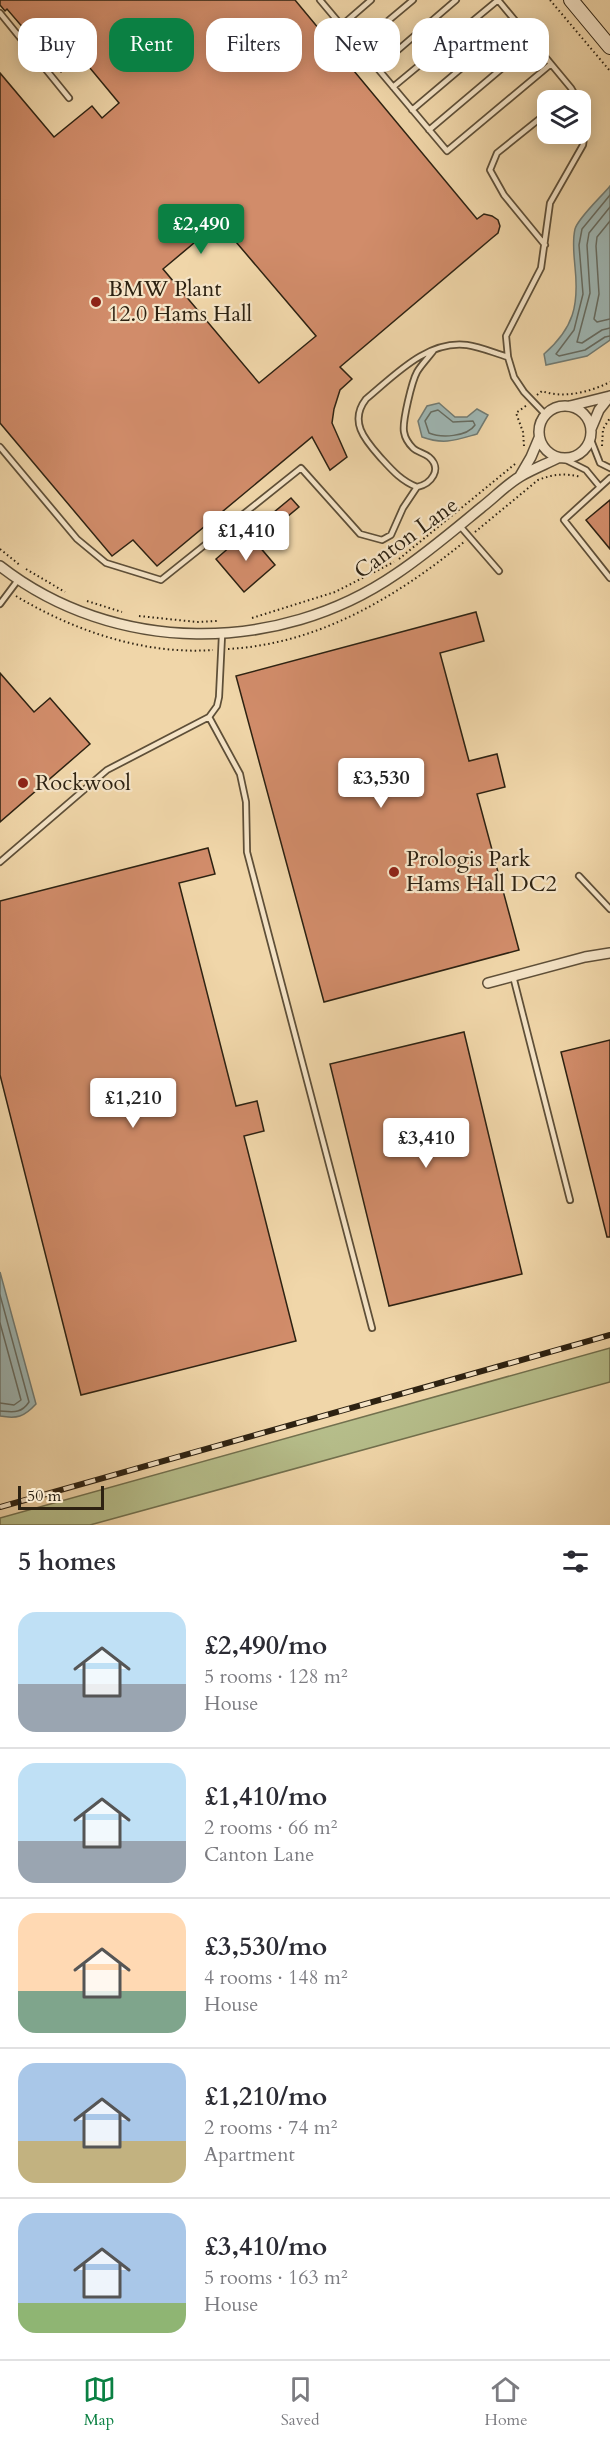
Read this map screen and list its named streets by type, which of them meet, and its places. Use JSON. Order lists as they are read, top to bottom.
{
  "streets": {
    "street": ["Canton Lane"]
  },
  "places": ["BMW Plant 12.0 Hams Hall", "Rockwool", "Prologis Park Hams Hall DC2"],
  "scale_bar": "50 m",
  "page": {
    "chip": [
      "Buy",
      "Rent",
      "Filters",
      "New",
      "Apartment"
    ],
    "price": [
      "£2,490",
      "£1,410",
      "£3,530",
      "£1,210",
      "£3,410"
    ],
    "scale": "50 m",
    "heading": "5 homes",
    "list": [
      {
        "name": "£2,490/mo",
        "note": "5 rooms · 128 m² · House"
      },
      {
        "name": "£1,410/mo",
        "note": "2 rooms · 66 m² · Canton Lane"
      },
      {
        "name": "£3,530/mo",
        "note": "4 rooms · 148 m² · House"
      },
      {
        "name": "£1,210/mo",
        "note": "2 rooms · 74 m² · Apartment"
      },
      {
        "name": "£3,410/mo",
        "note": "5 rooms · 163 m² · House"
      }
    ],
    "tabs": ["Map", "Saved", "Home"]
  }
}
